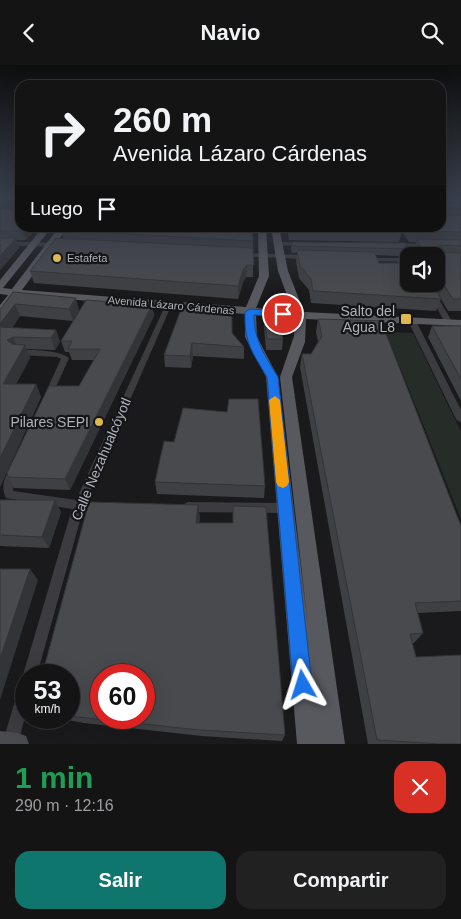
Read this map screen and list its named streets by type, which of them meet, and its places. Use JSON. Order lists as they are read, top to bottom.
{
  "streets": {
    "main road": ["Avenida Lázaro Cárdenas"],
    "street": ["Calle Nezahualcóyotl"]
  },
  "crossings": [
    ["Avenida Lázaro Cárdenas", "Calle Nezahualcóyotl"]
  ],
  "places": {
    "other": ["Estafeta", "Pilares SEPI"],
    "transit": ["Salto del Agua L8"]
  },
  "page": {
    "header": "Navio",
    "turn": ["260 m", "Avenida Lázaro Cárdenas"],
    "then": "Luego",
    "speed": "53 km/h",
    "limit": "60",
    "heading": ["1 min", "290 m · 12:16"],
    "buttons": ["Salir", "Compartir"]
  }
}
